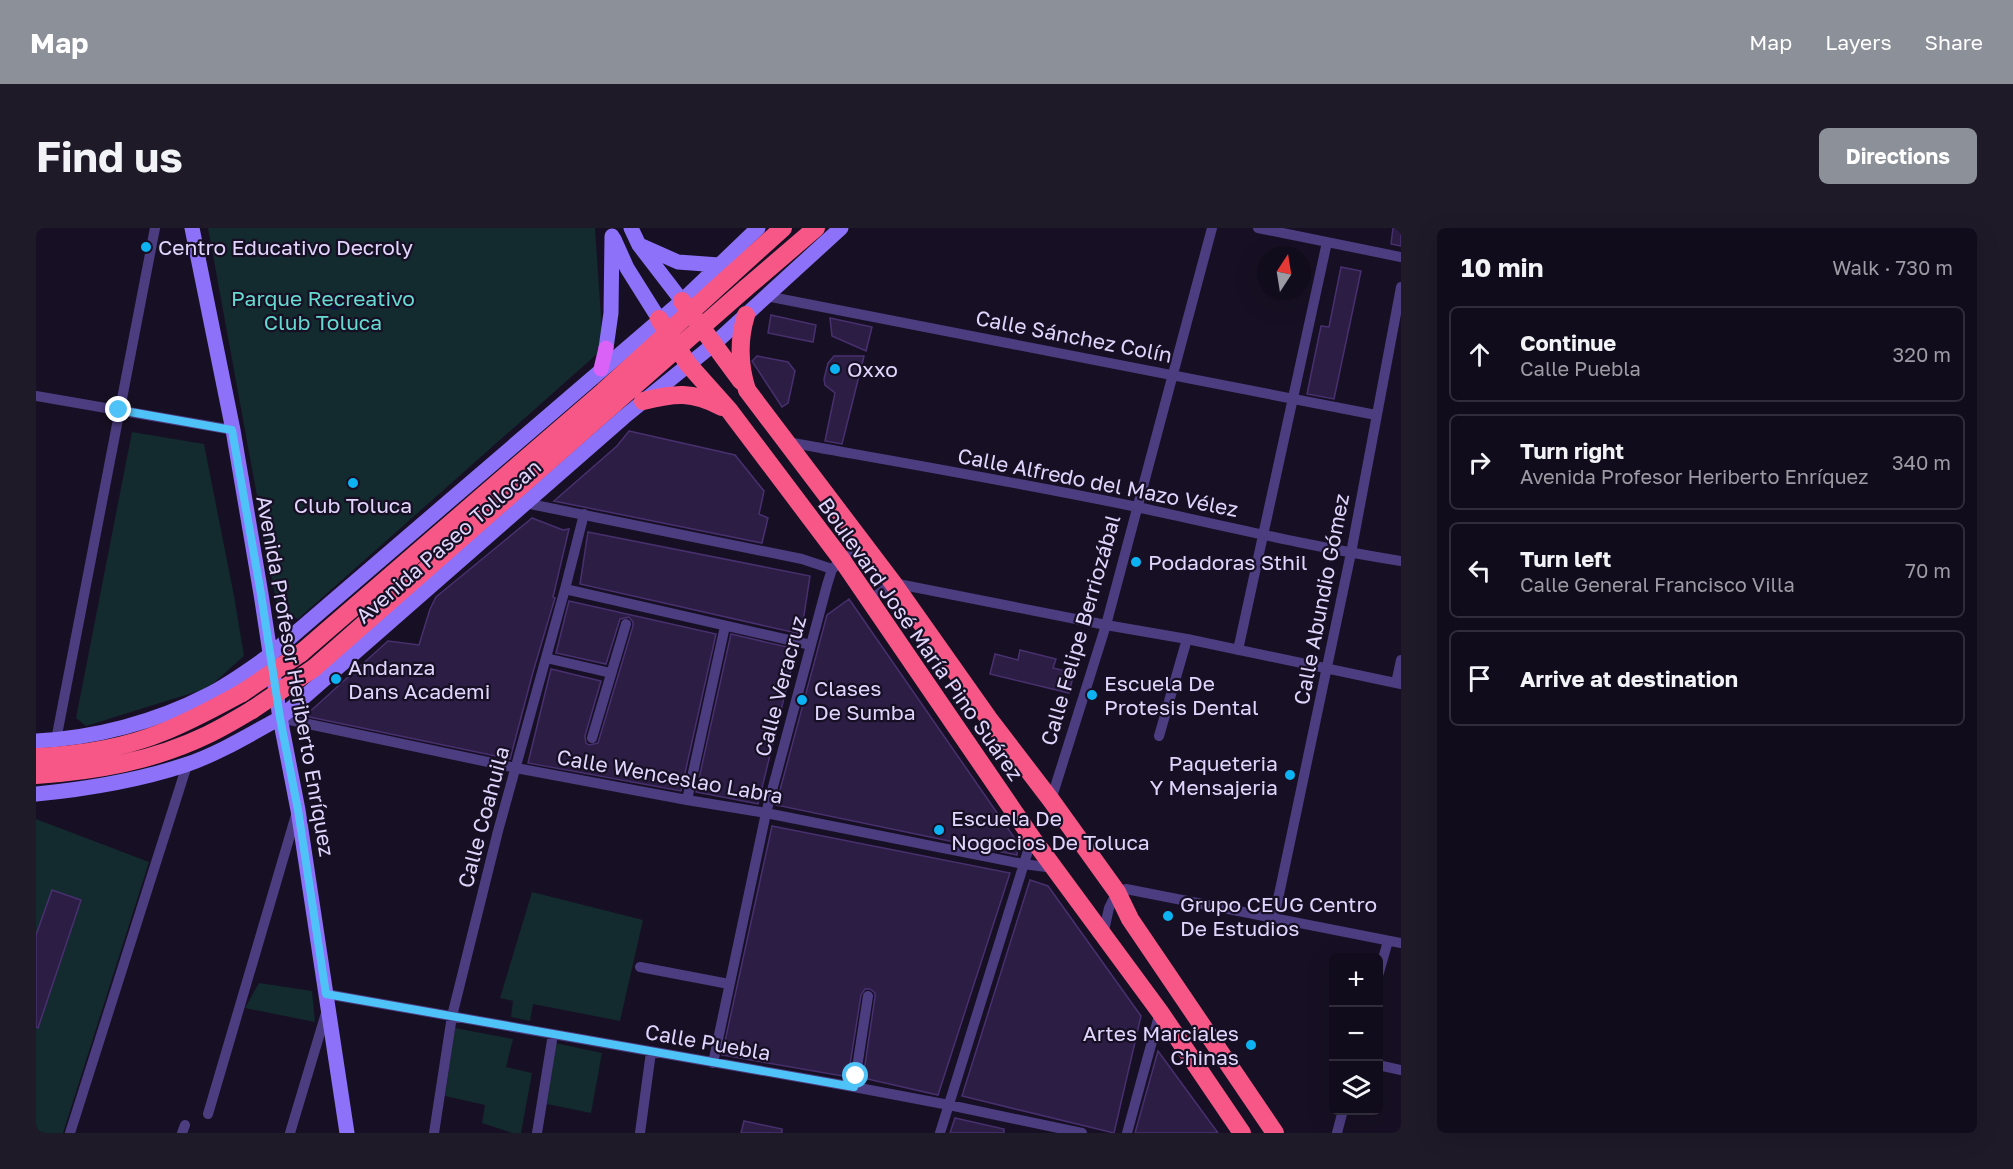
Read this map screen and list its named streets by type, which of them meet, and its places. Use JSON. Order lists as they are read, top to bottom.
{
  "streets": {
    "highway": ["Avenida Paseo Tollocan", "Boulevard José María Pino Suárez"],
    "main road": ["Avenida Profesor Heriberto Enríquez"],
    "street": [
      "Calle Sánchez Colín",
      "Calle Alfredo del Mazo Vélez",
      "Calle Abundio Gómez",
      "Calle Felipe Berriozábal",
      "Calle Veracruz",
      "Calle Wenceslao Labra",
      "Calle Coahuila",
      "Calle Puebla"
    ]
  },
  "crossings": [
    ["Calle Sánchez Colín", "Avenida Paseo Tollocan"],
    ["Calle Sánchez Colín", "Calle Abundio Gómez"],
    ["Calle Sánchez Colín", "Calle Felipe Berriozábal"],
    ["Calle Alfredo del Mazo Vélez", "Calle Abundio Gómez"],
    ["Calle Alfredo del Mazo Vélez", "Calle Felipe Berriozábal"],
    ["Calle Alfredo del Mazo Vélez", "Boulevard José María Pino Suárez"],
    ["Avenida Paseo Tollocan", "Boulevard José María Pino Suárez"],
    ["Avenida Paseo Tollocan", "Avenida Profesor Heriberto Enríquez"],
    ["Avenida Paseo Tollocan", "Calle Wenceslao Labra"],
    ["Calle Felipe Berriozábal", "Boulevard José María Pino Suárez"],
    ["Boulevard José María Pino Suárez", "Calle Veracruz"],
    ["Boulevard José María Pino Suárez", "Calle Wenceslao Labra"],
    ["Avenida Profesor Heriberto Enríquez", "Calle Wenceslao Labra"],
    ["Avenida Profesor Heriberto Enríquez", "Calle Puebla"],
    ["Calle Veracruz", "Calle Wenceslao Labra"],
    ["Calle Veracruz", "Calle Puebla"],
    ["Calle Wenceslao Labra", "Calle Coahuila"],
    ["Calle Coahuila", "Calle Puebla"]
  ],
  "parks": ["Parque Recreativo Club Toluca"],
  "places": [
    "Centro Educativo Decroly",
    "Oxxo",
    "Club Toluca",
    "Podadoras Sthil",
    "Andanza Dans Academi",
    "Escuela De Protesis Dental",
    "Clases De Sumba",
    "Paqueteria Y Mensajeria",
    "Escuela De Nogocios De Toluca",
    "Grupo CEUG Centro De Estudios",
    "Artes Marciales Chinas"
  ],
  "north": "top",
  "page": {
    "header": "Map",
    "nav": ["Map", "Layers", "Share"],
    "buttons": "Directions",
    "title": "Find us",
    "heading": ["10 min", "Walk · 730 m"],
    "list": [
      ["Continue", "Calle Puebla", "320 m"],
      ["Turn right", "Avenida Profesor Heriberto Enríquez", "340 m"],
      ["Turn left", "Calle General Francisco Villa", "70 m"],
      "Arrive at destination"
    ],
    "map_buttons": ["+", "−"]
  }
}
